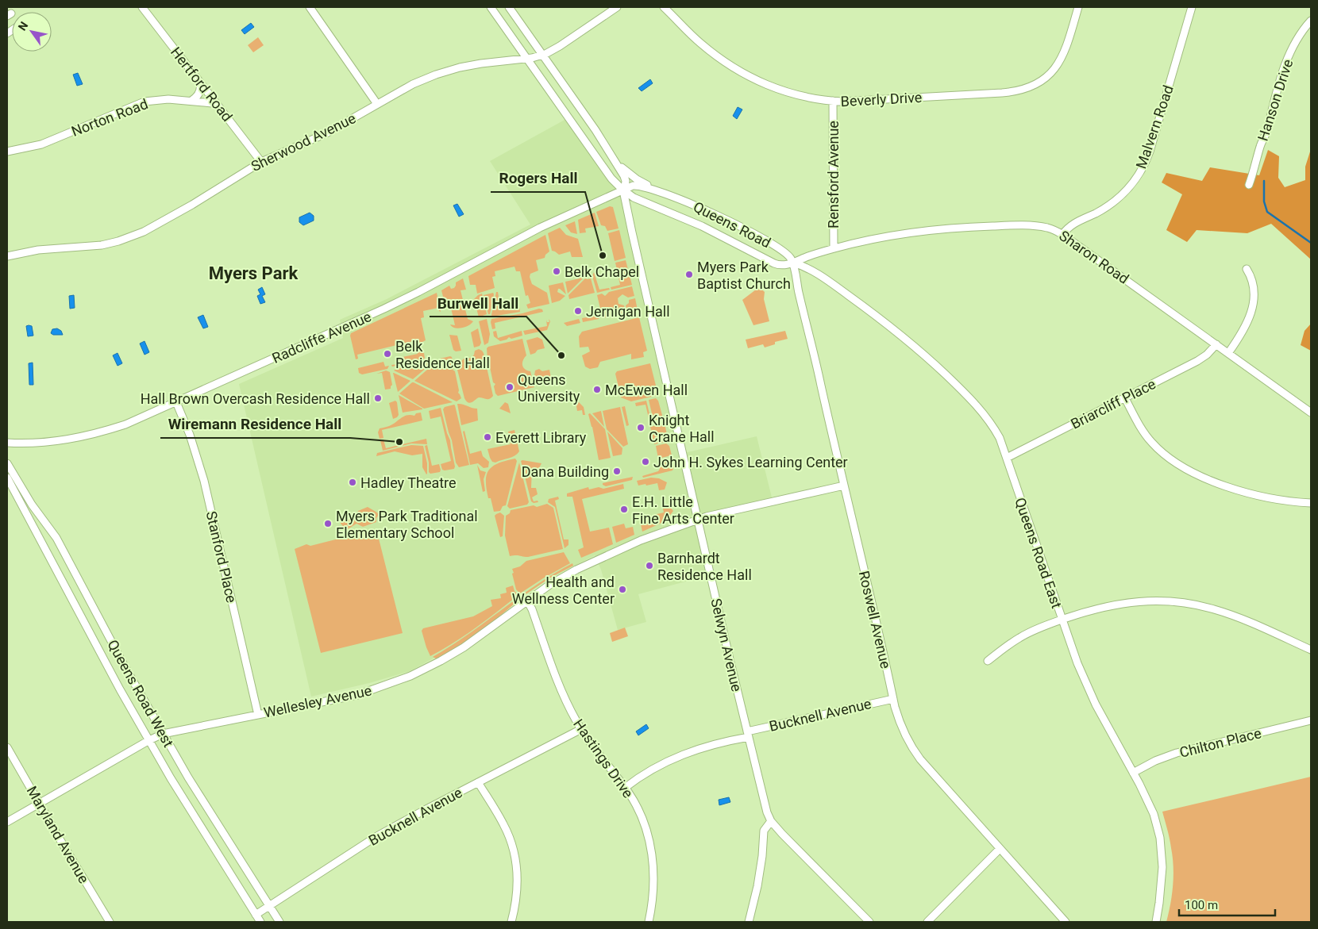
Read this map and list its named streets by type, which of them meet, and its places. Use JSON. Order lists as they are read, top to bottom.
{
  "streets": {
    "street": [
      "Hertford Road",
      "Beverly Drive",
      "Hanson Drive",
      "Norton Road",
      "Malvern Road",
      "Sherwood Avenue",
      "Rensford Avenue",
      "Queens Road",
      "Sharon Road",
      "Radcliffe Avenue",
      "Briarcliff Place",
      "Queens Road East",
      "Stanford Place",
      "Roswell Avenue",
      "Selwyn Avenue",
      "Queens Road West",
      "Wellesley Avenue",
      "Bucknell Avenue",
      "Chilton Place",
      "Hastings Drive",
      "Maryland Avenue"
    ]
  },
  "crossings": [
    ["Hertford Road", "Norton Road"],
    ["Hertford Road", "Sherwood Avenue"],
    ["Beverly Drive", "Rensford Avenue"],
    ["Malvern Road", "Sharon Road"],
    ["Sherwood Avenue", "Queens Road"],
    ["Rensford Avenue", "Sharon Road"],
    ["Queens Road", "Sharon Road"],
    ["Queens Road", "Radcliffe Avenue"],
    ["Queens Road", "Queens Road East"],
    ["Queens Road", "Roswell Avenue"],
    ["Queens Road", "Selwyn Avenue"],
    ["Sharon Road", "Briarcliff Place"],
    ["Sharon Road", "Queens Road East"],
    ["Sharon Road", "Roswell Avenue"],
    ["Radcliffe Avenue", "Stanford Place"],
    ["Radcliffe Avenue", "Selwyn Avenue"],
    ["Briarcliff Place", "Queens Road East"],
    ["Queens Road East", "Roswell Avenue"],
    ["Queens Road East", "Chilton Place"],
    ["Stanford Place", "Wellesley Avenue"],
    ["Roswell Avenue", "Wellesley Avenue"],
    ["Roswell Avenue", "Bucknell Avenue"],
    ["Selwyn Avenue", "Wellesley Avenue"],
    ["Selwyn Avenue", "Bucknell Avenue"],
    ["Queens Road West", "Wellesley Avenue"],
    ["Queens Road West", "Bucknell Avenue"],
    ["Wellesley Avenue", "Hastings Drive"],
    ["Wellesley Avenue", "Maryland Avenue"],
    ["Bucknell Avenue", "Hastings Drive"]
  ],
  "districts": ["Myers Park"],
  "places": [
    "Rogers Hall",
    "Belk Chapel",
    "Myers Park Baptist Church",
    "Jernigan Hall",
    "Belk Residence Hall",
    "Burwell Hall",
    "Queens University",
    "McEwen Hall",
    "Hall Brown Overcash Residence Hall",
    "Knight Crane Hall",
    "Everett Library",
    "Wiremann Residence Hall",
    "John H. Sykes Learning Center",
    "Dana Building",
    "Hadley Theatre",
    "E.H. Little Fine Arts Center",
    "Myers Park Traditional Elementary School",
    "Barnhardt Residence Hall",
    "Health and Wellness Center"
  ],
  "scale_bar": "100 m",
  "north": "top left"
}
